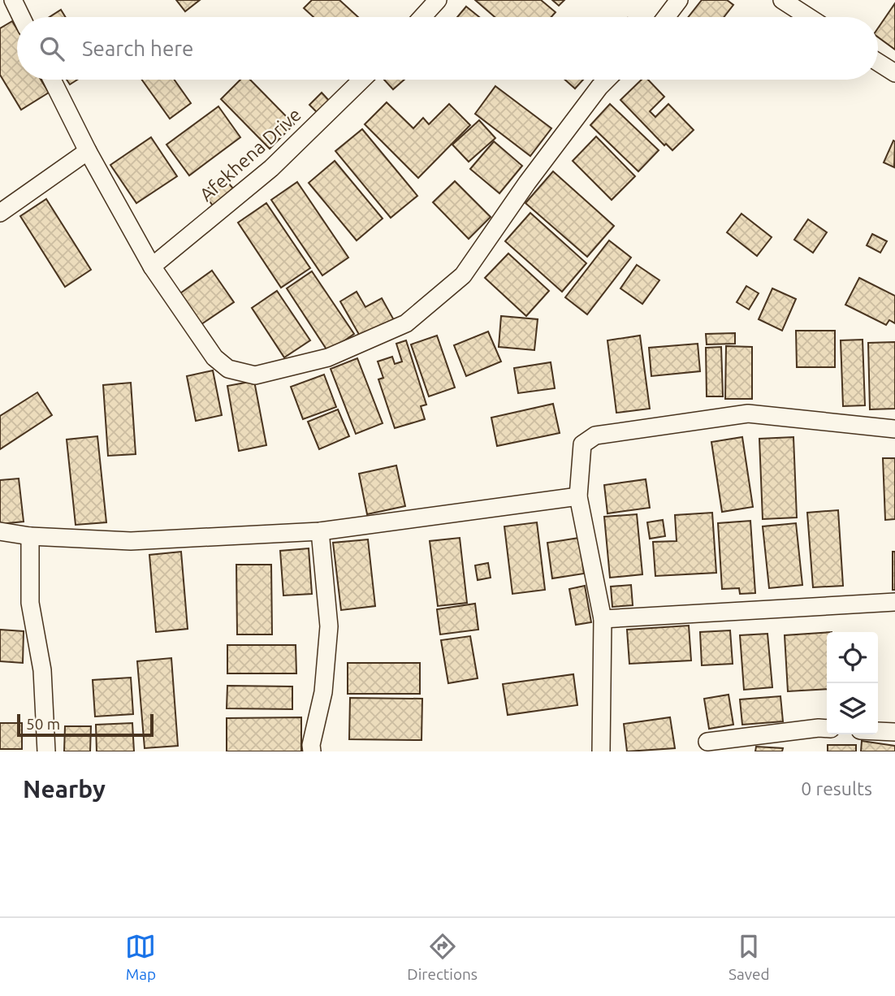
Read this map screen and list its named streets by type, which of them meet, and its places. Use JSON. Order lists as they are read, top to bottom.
{
  "streets": {
    "street": ["Afekhena Drive"]
  },
  "scale_bar": "50 m",
  "page": {
    "search": "Search here",
    "scale": "50 m",
    "heading": ["Nearby", "0 results"],
    "nav": ["Map", "Directions", "Saved"]
  }
}
